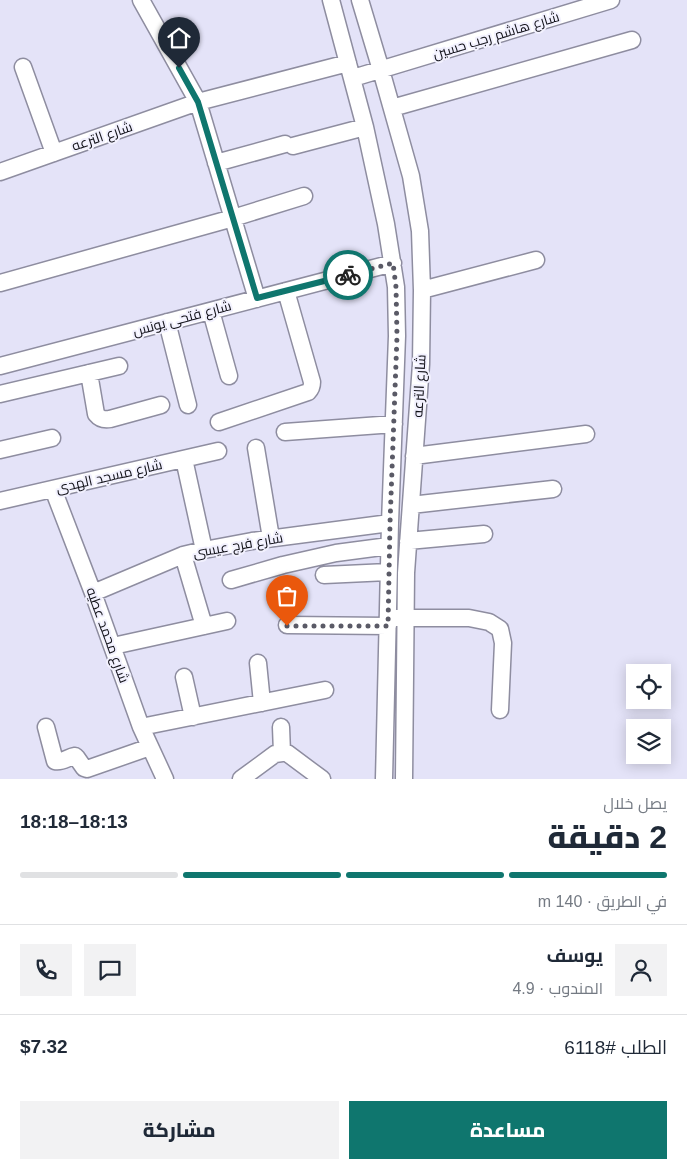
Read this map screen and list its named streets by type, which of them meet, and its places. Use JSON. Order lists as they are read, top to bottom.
{
  "streets": {
    "street": [
      "شارع هاشم رجب حسين",
      "شارع الترعه",
      "شارع فتحى يونس",
      "شارع مسجد الهدى",
      "شارع فرج عيسى",
      "شارع محمد عطيه"
    ]
  },
  "crossings": [
    ["شارع هاشم رجب حسين", "شارع الترعه"],
    ["شارع الترعه", "شارع فتحى يونس"],
    ["شارع الترعه", "شارع فرج عيسى"],
    ["شارع مسجد الهدى", "شارع محمد عطيه"],
    ["شارع فرج عيسى", "شارع محمد عطيه"]
  ],
  "page": {
    "heading": ["2 دقيقة", "يصل خلال", "18:13–18:18"],
    "panel": [
      "يوسف",
      "المندوب · 4.9",
      "الطلب #6118",
      "$7.32"
    ],
    "bar": "في الطريق · 140 m",
    "buttons": ["مساعدة", "مشاركة"]
  }
}
